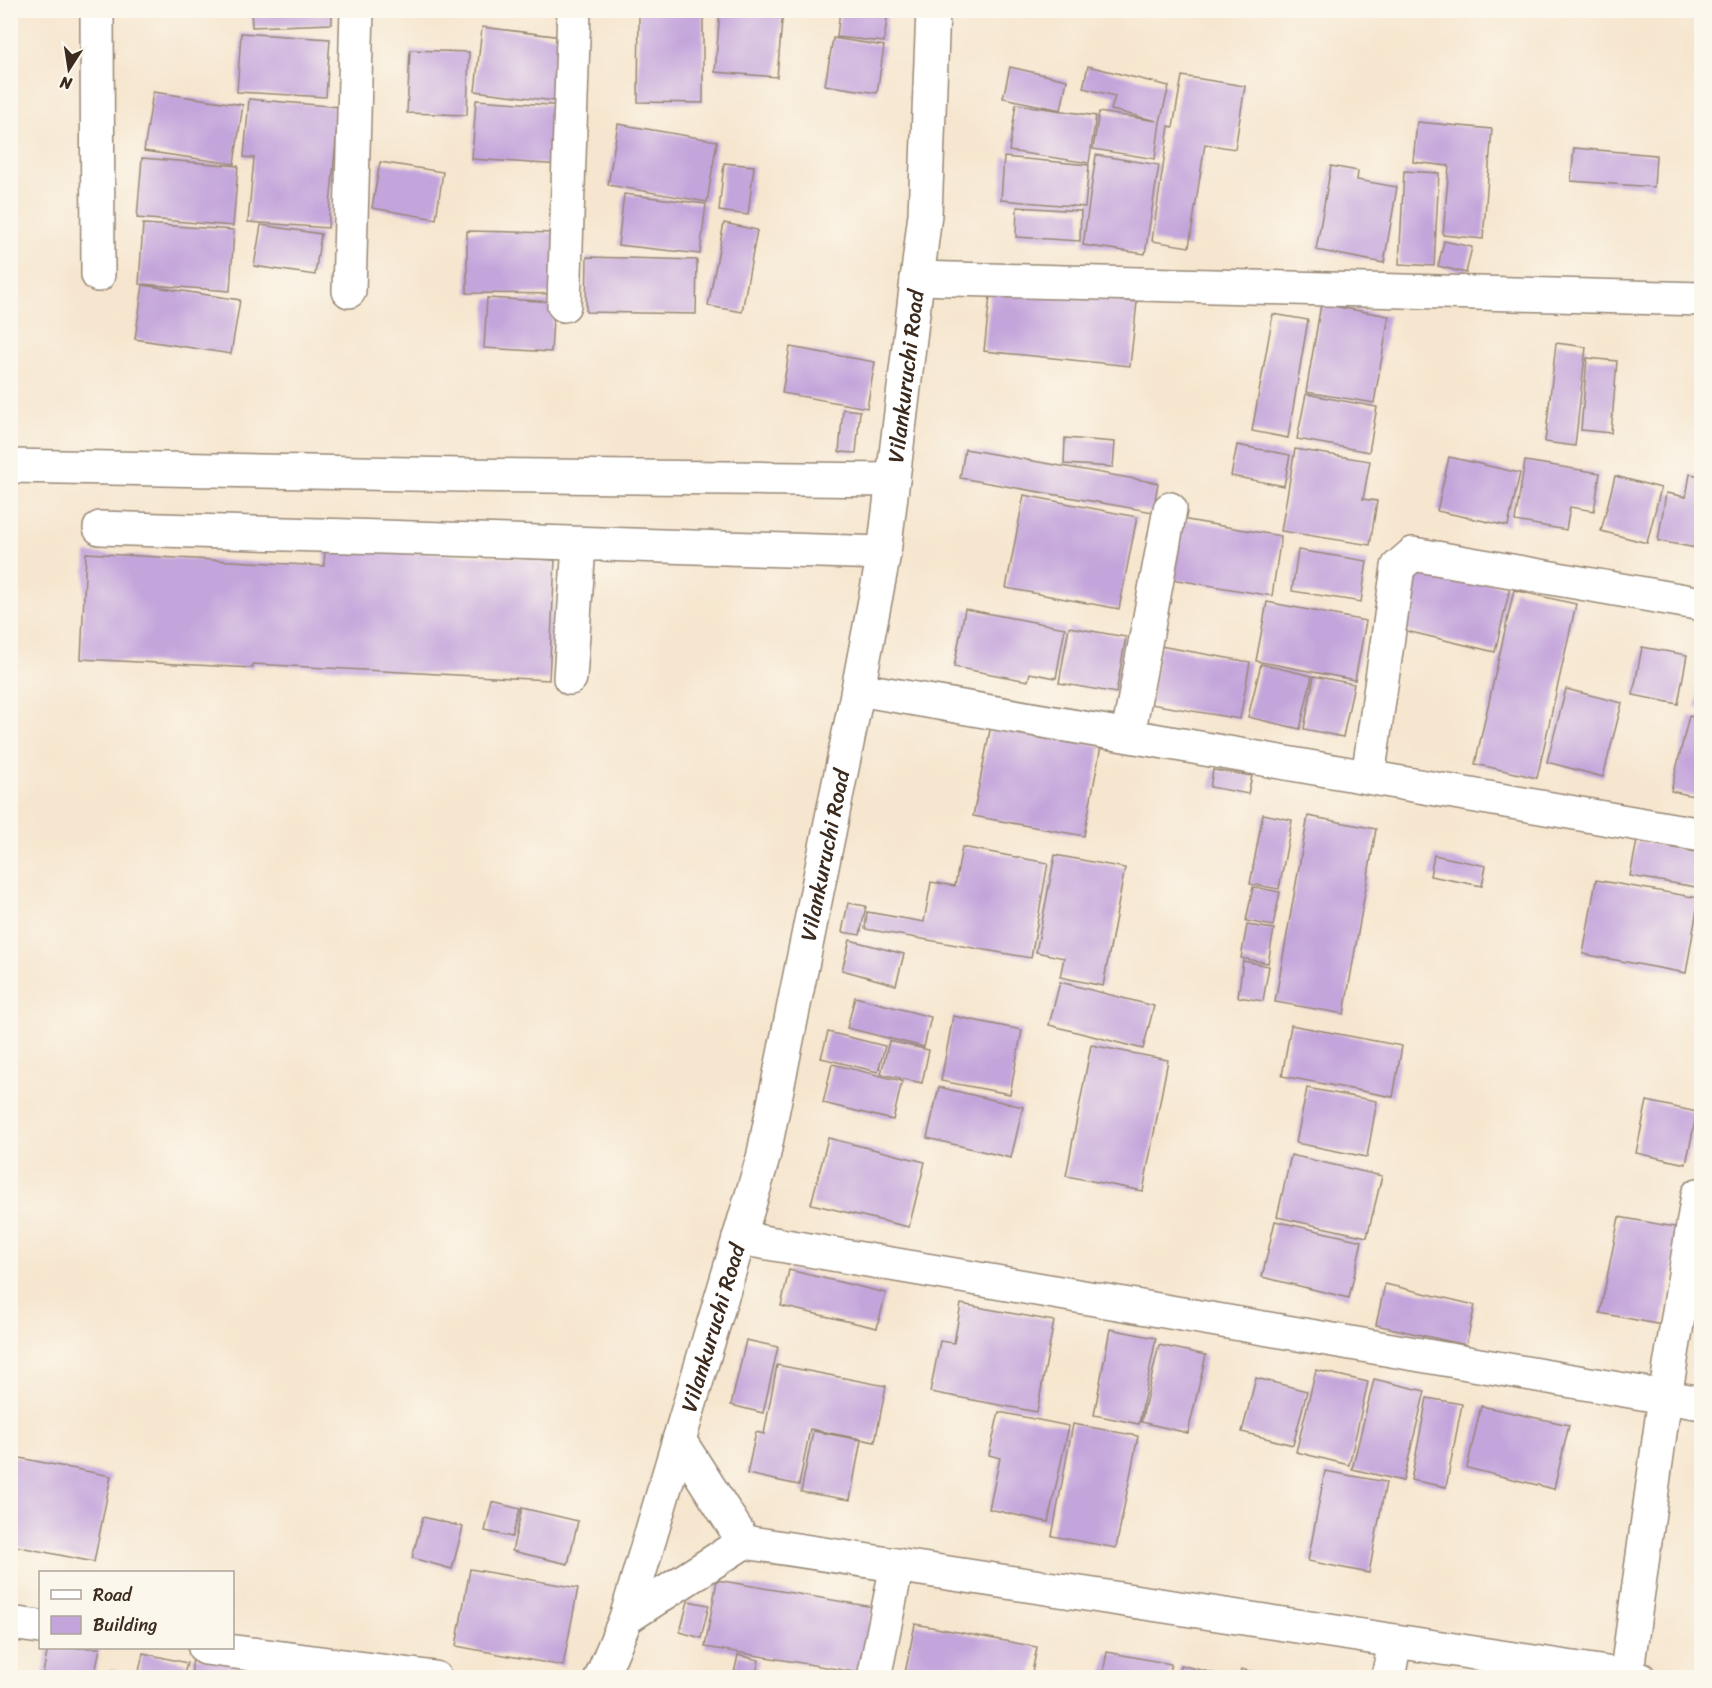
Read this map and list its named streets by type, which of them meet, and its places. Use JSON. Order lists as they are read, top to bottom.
{
  "streets": {
    "street": ["Vilankuruchi Road"]
  },
  "legend": ["Road", "Building"],
  "north": "bottom"
}
